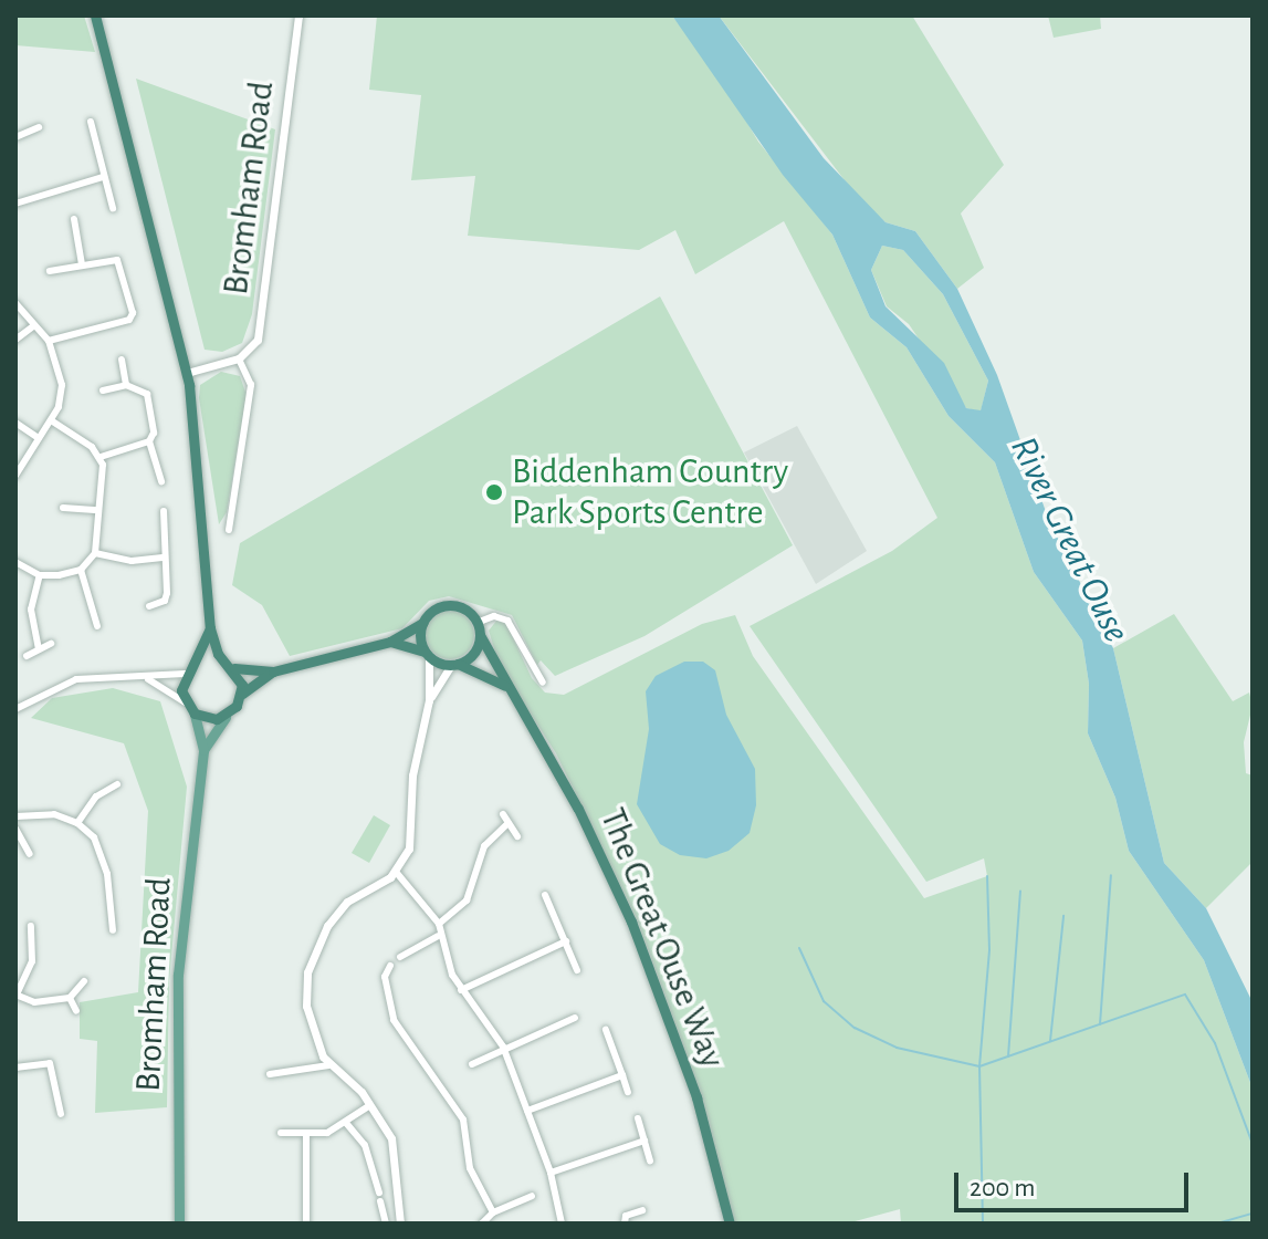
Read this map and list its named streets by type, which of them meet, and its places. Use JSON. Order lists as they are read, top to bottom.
{
  "streets": {
    "highway": ["The Great Ouse Way"],
    "main road": ["Bromham Road"]
  },
  "water": ["River Great Ouse"],
  "places": ["Biddenham Country Park Sports Centre"],
  "scale_bar": "200 m"
}
